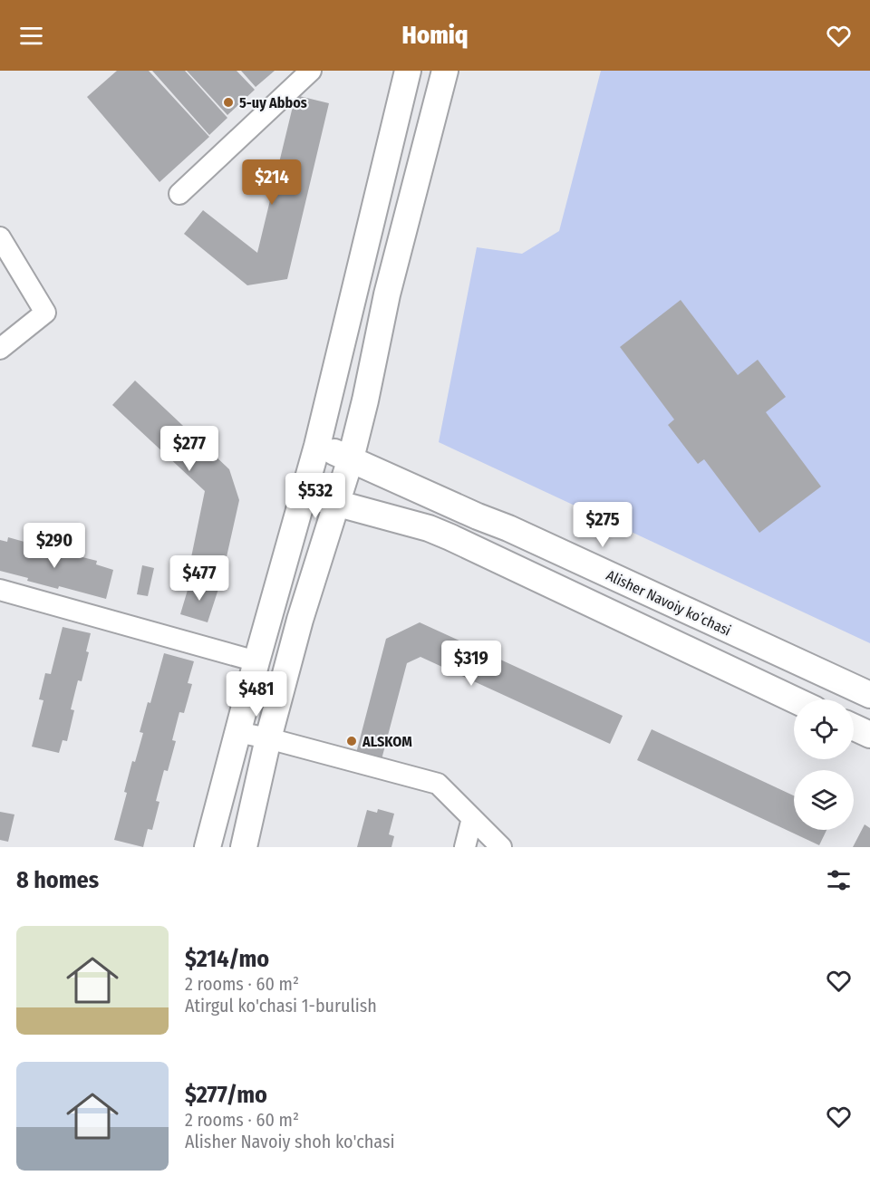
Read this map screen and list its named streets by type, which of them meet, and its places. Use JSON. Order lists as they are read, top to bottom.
{
  "streets": {
    "main road": ["Alisher Navoiy ko’chasi"]
  },
  "places": ["5-uy Abbos", "ALSKOM"],
  "page": {
    "header": "Homiq",
    "price": [
      "$214",
      "$277",
      "$532",
      "$275",
      "$290",
      "$477",
      "$319",
      "$481"
    ],
    "heading": "8 homes",
    "list": [
      {
        "name": "$214/mo",
        "note": "2 rooms · 60 m² · Atirgul ko'chasi 1-burulish"
      },
      {
        "name": "$277/mo",
        "note": "2 rooms · 60 m² · Alisher Navoiy shoh ko'chasi"
      }
    ]
  }
}
